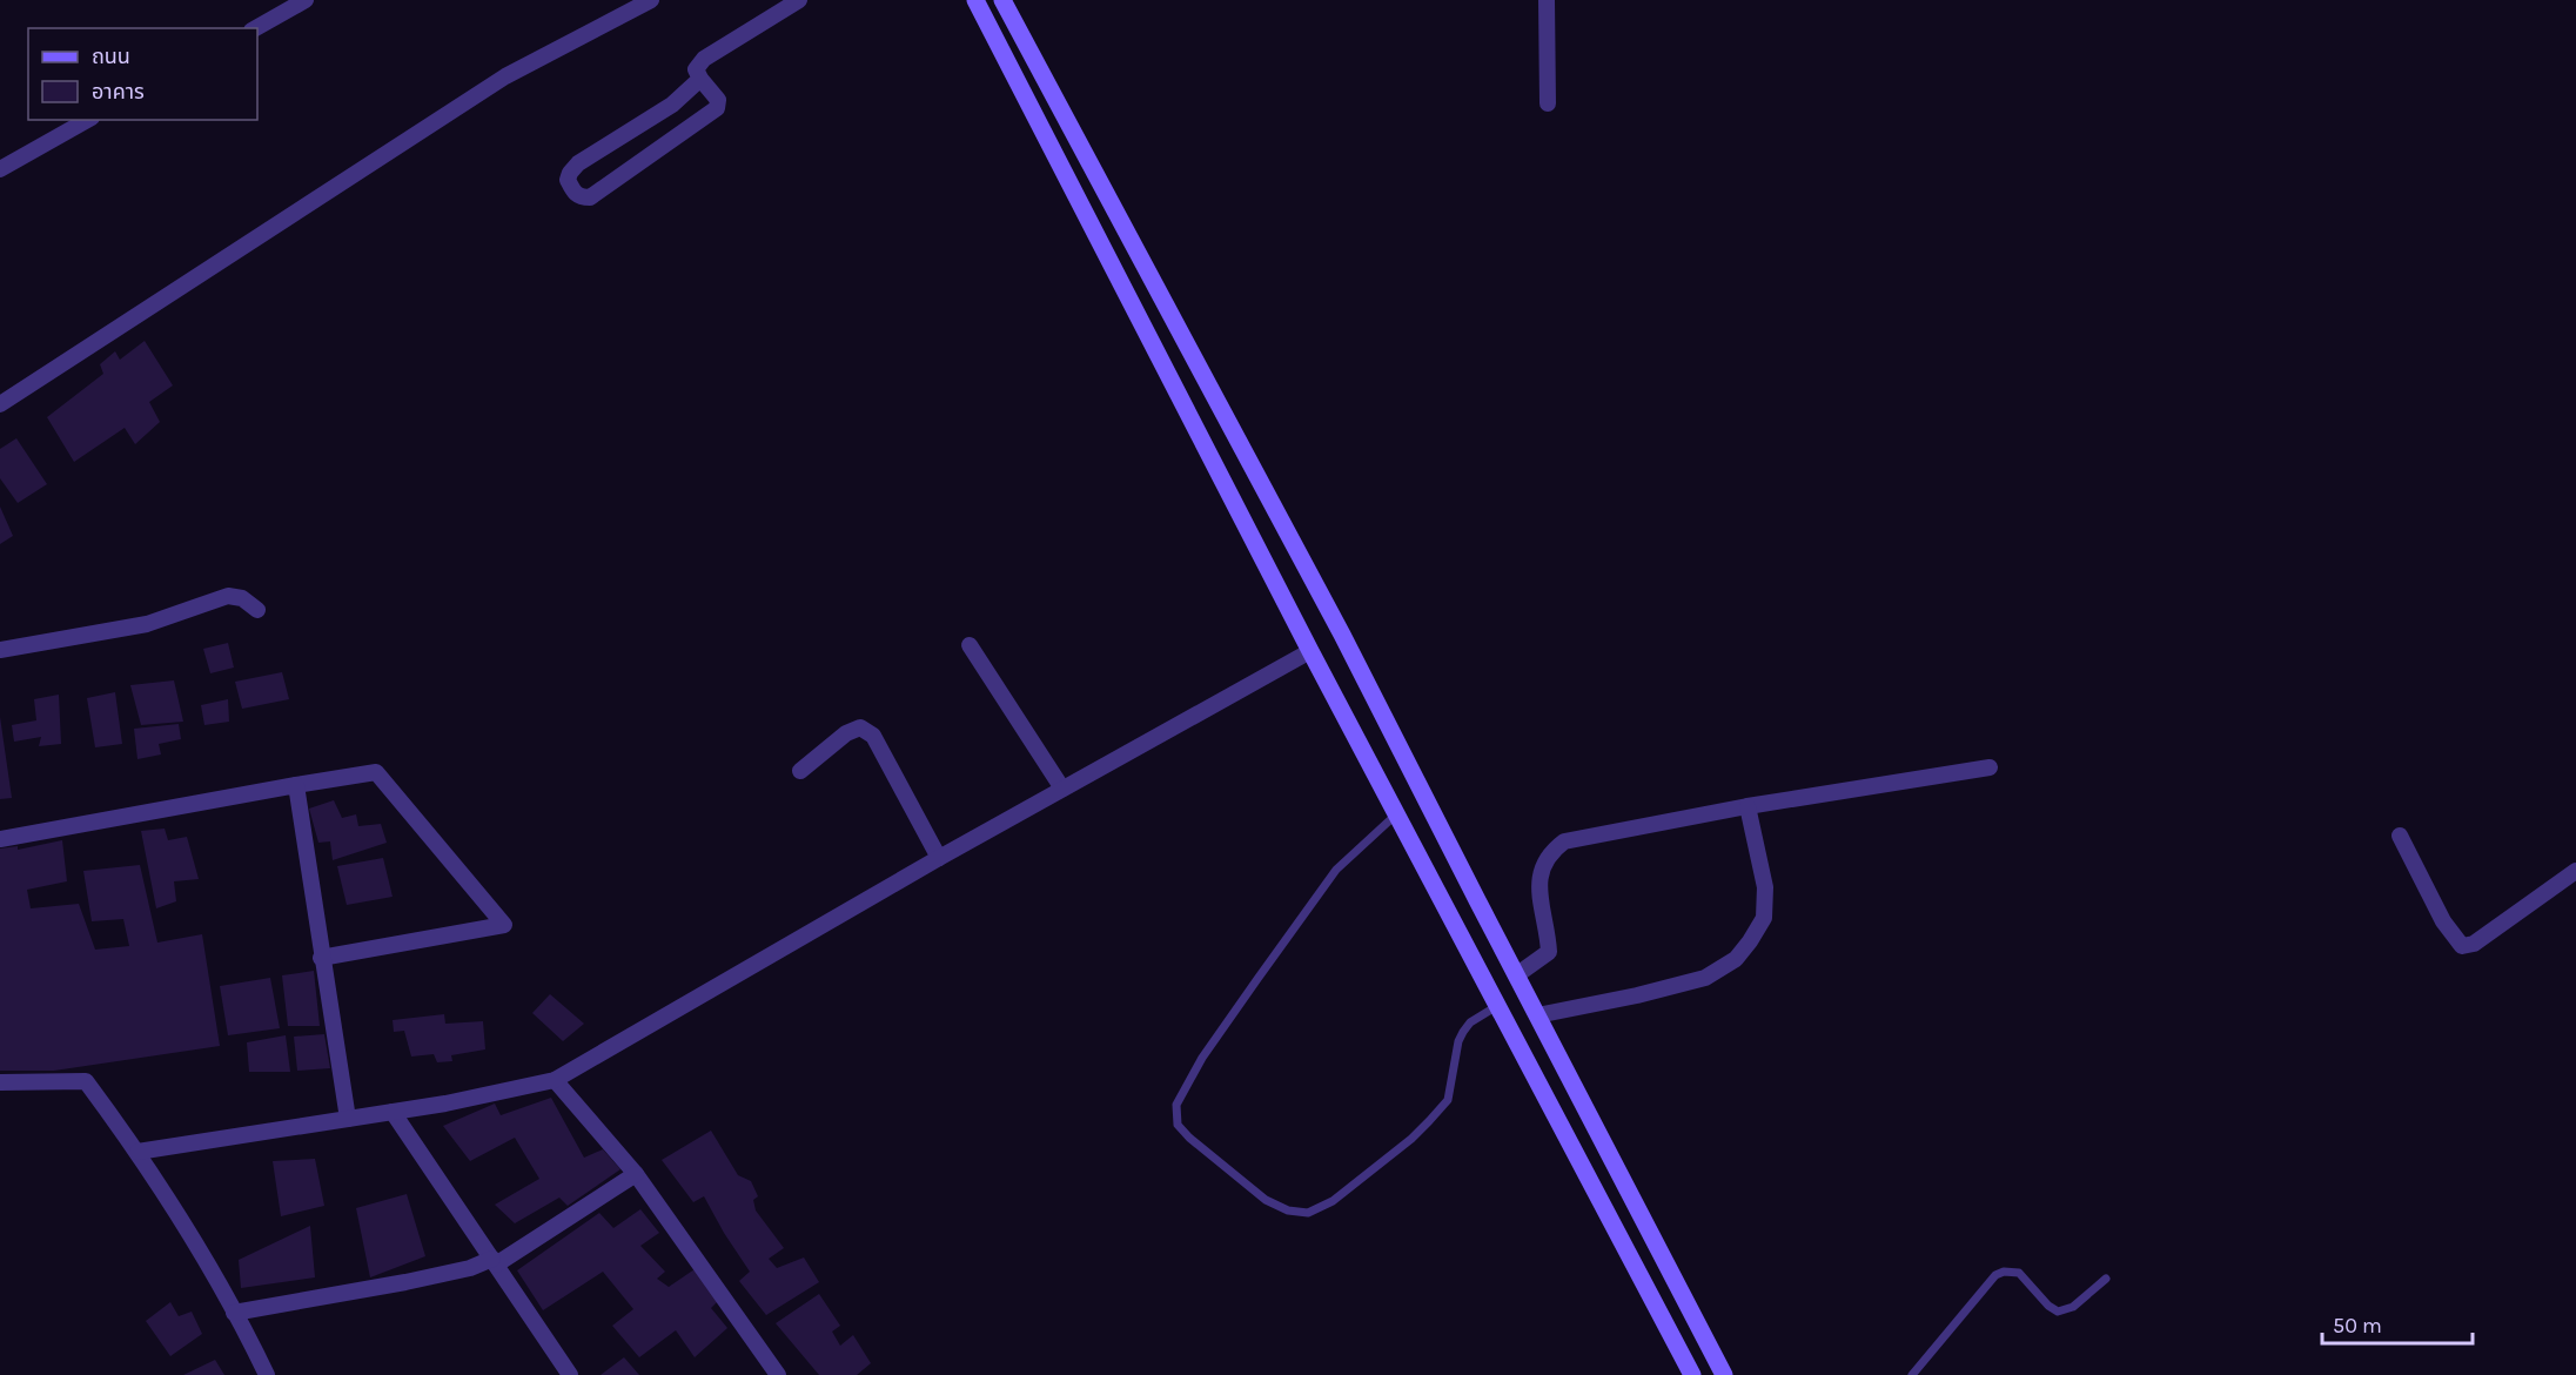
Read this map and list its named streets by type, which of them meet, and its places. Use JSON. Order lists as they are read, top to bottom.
{
  "legend": ["ถนน", "อาคาร"],
  "scale_bar": "50 m"
}
